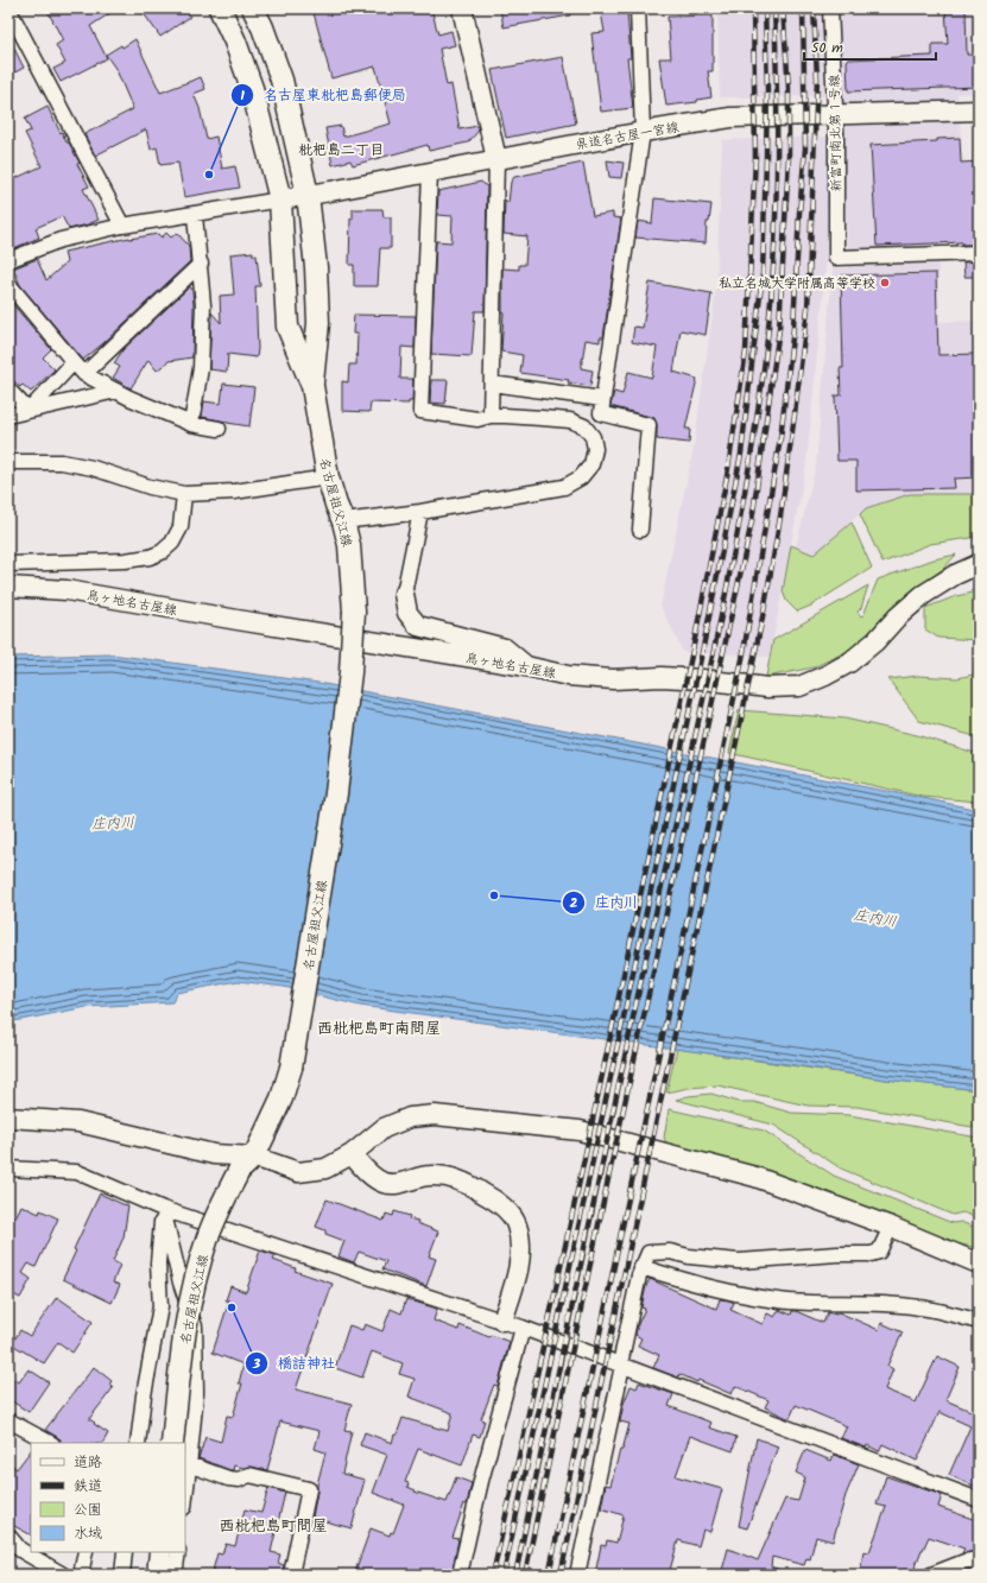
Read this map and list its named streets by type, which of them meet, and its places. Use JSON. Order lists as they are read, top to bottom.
{
  "streets": {
    "main road": ["県道名古屋一宮線", "名古屋祖父江線", "鳥ヶ地名古屋線"],
    "street": ["新富町南北第１号線"]
  },
  "crossings": [
    ["新富町南北第１号線", "県道名古屋一宮線"],
    ["県道名古屋一宮線", "名古屋祖父江線"]
  ],
  "districts": ["枇杷島二丁目", "西枇杷島町南問屋", "西枇杷島町問屋"],
  "water": ["庄内川"],
  "places": [
    "名古屋東枇杷島郵便局",
    "私立名城大学附属高等学校",
    "庄内川",
    "橋詰神社"
  ],
  "legend": [
    "道路",
    "鉄道",
    "公園",
    "水域"
  ],
  "scale_bar": "50 m"
}
